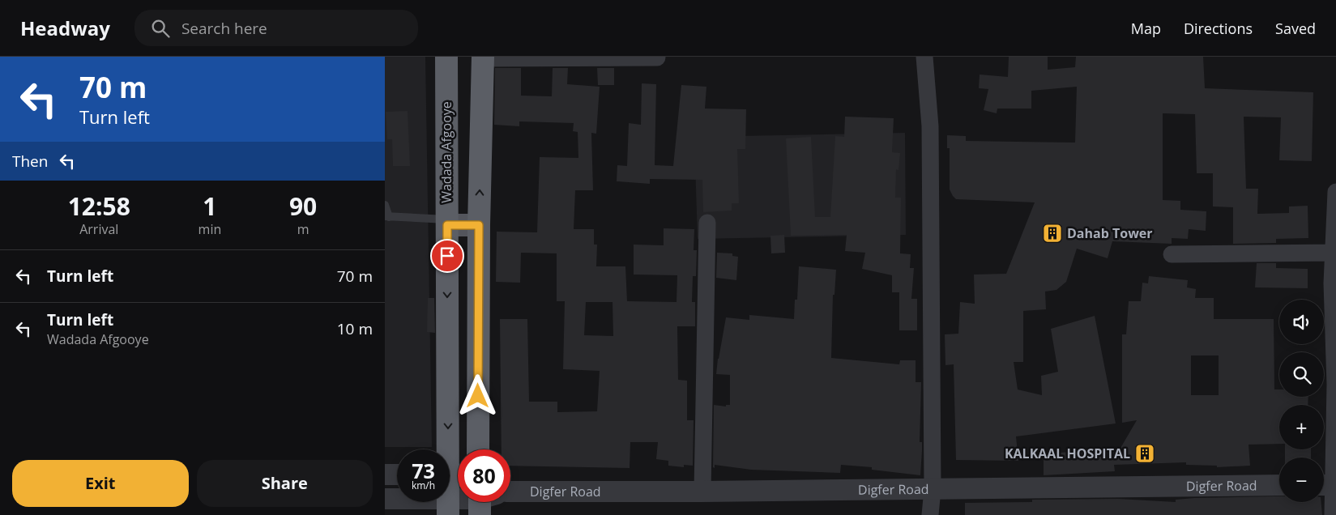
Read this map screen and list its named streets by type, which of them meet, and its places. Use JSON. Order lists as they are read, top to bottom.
{
  "streets": {
    "highway": ["Wadada Afgooye"],
    "street": ["Digfer Road"]
  },
  "places": {
    "building": ["Dahab Tower", "KALKAAL HOSPITAL"]
  },
  "page": {
    "header": "Headway",
    "search": "Search here",
    "nav": ["Map", "Directions", "Saved"],
    "turn": ["70 m", "Turn left"],
    "then": "Then",
    "eta": [
      "12:58",
      "Arrival",
      "1",
      "min",
      "90",
      "m"
    ],
    "list": [
      {
        "name": "Turn left",
        "value": "70 m"
      },
      {
        "name": "Turn left",
        "note": "Wadada Afgooye",
        "value": "10 m"
      }
    ],
    "map_buttons": ["+", "−"],
    "speed": "73 km/h",
    "limit": "80",
    "buttons": ["Exit", "Share"]
  }
}
